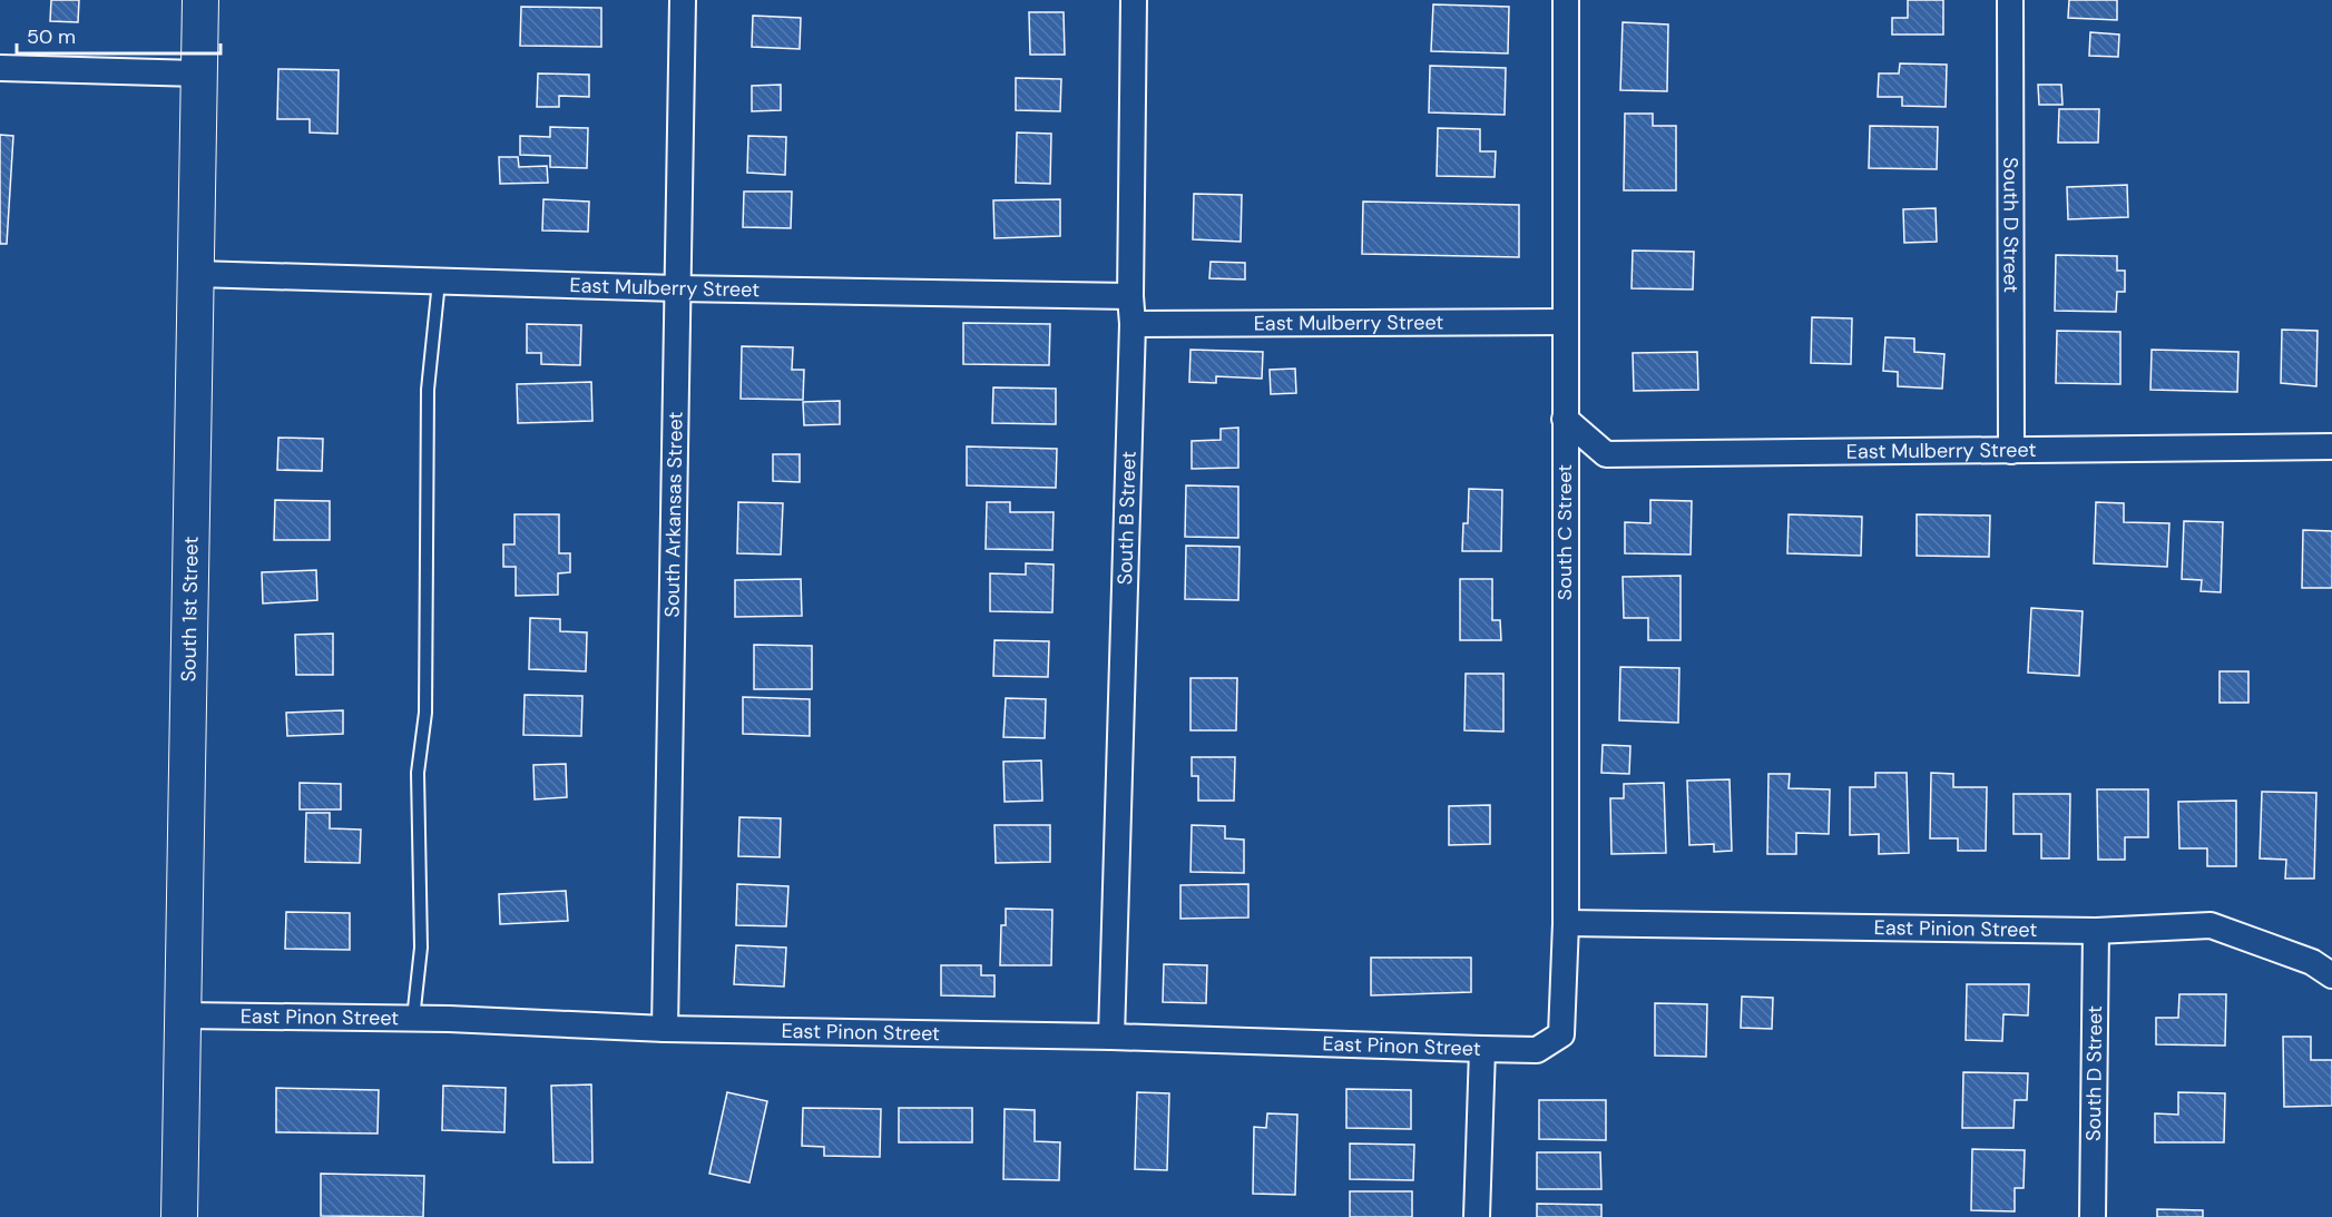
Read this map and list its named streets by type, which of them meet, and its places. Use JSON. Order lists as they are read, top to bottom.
{
  "streets": {
    "street": [
      "South D Street",
      "East Mulberry Street",
      "South Arkansas Street",
      "South B Street",
      "South C Street",
      "South 1st Street",
      "East Pinion Street",
      "East Pinon Street"
    ]
  },
  "crossings": [
    ["South D Street", "East Mulberry Street"],
    ["South D Street", "East Pinion Street"],
    ["East Mulberry Street", "South Arkansas Street"],
    ["East Mulberry Street", "South B Street"],
    ["East Mulberry Street", "South C Street"],
    ["East Mulberry Street", "South 1st Street"],
    ["South Arkansas Street", "East Pinon Street"],
    ["South B Street", "East Pinon Street"],
    ["South C Street", "East Pinion Street"],
    ["South C Street", "East Pinon Street"],
    ["South 1st Street", "East Pinon Street"]
  ],
  "scale_bar": "50 m"
}
